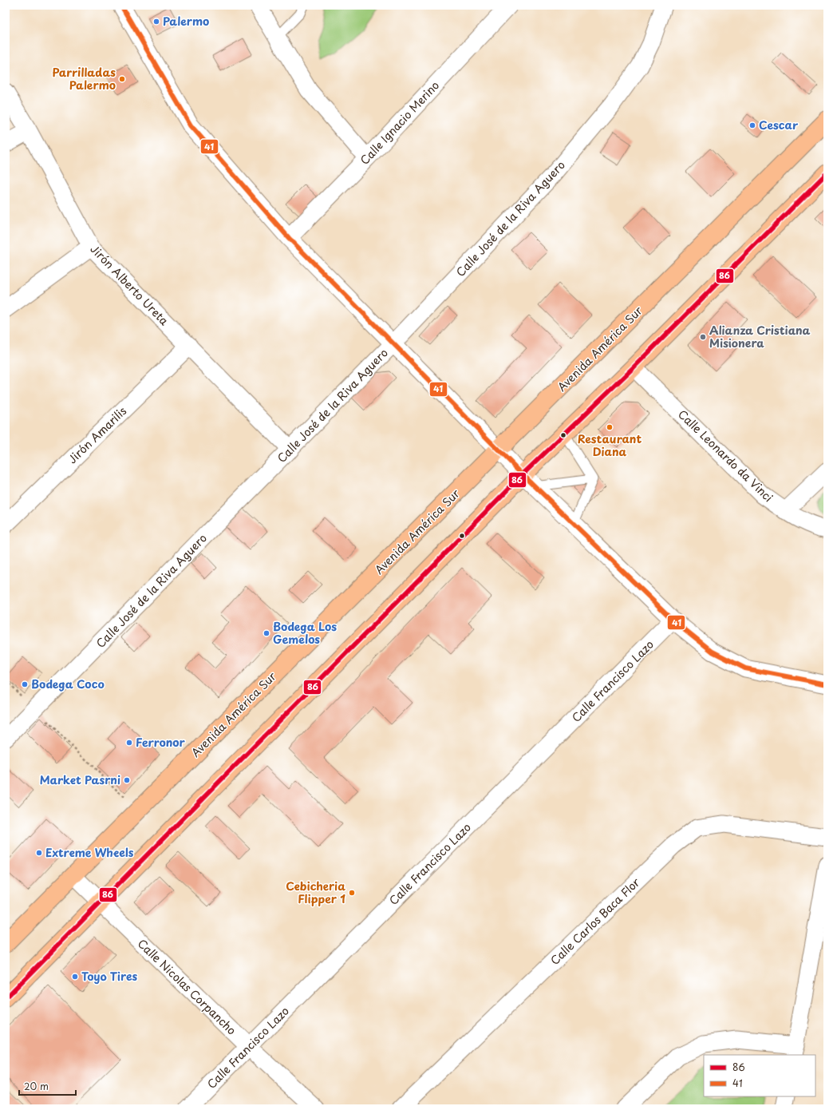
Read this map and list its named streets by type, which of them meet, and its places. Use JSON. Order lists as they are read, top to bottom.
{
  "streets": {
    "main road": ["Avenida América Sur"],
    "street": [
      "Calle Ignacio Merino",
      "Calle José de la Riva Aguero",
      "Jirón Alberto Ureta",
      "Jirón Amarilis",
      "Calle Leonardo da Vinci",
      "Calle Francisco Lazo",
      "Calle Carlos Baca Flor",
      "Calle Nicolas Corpancho"
    ]
  },
  "crossings": [
    ["Calle José de la Riva Aguero", "Jirón Alberto Ureta"],
    ["Jirón Alberto Ureta", "Jirón Amarilis"],
    ["Avenida América Sur", "Calle Nicolas Corpancho"],
    ["Calle Francisco Lazo", "Calle Nicolas Corpancho"]
  ],
  "places": [
    "Palermo",
    "Parrilladas Palermo",
    "Cescar",
    "Alianza Cristiana Misionera",
    "Restaurant Diana",
    "Bodega Los Gemelos",
    "Bodega Coco",
    "Ferronor",
    "Market Pasrni",
    "Extreme Wheels",
    "Cebicheria Flipper 1",
    "Toyo Tires"
  ],
  "lines": ["transit line 41", "transit line 86"],
  "legend": ["86", "41"],
  "scale_bar": "20 m"
}
